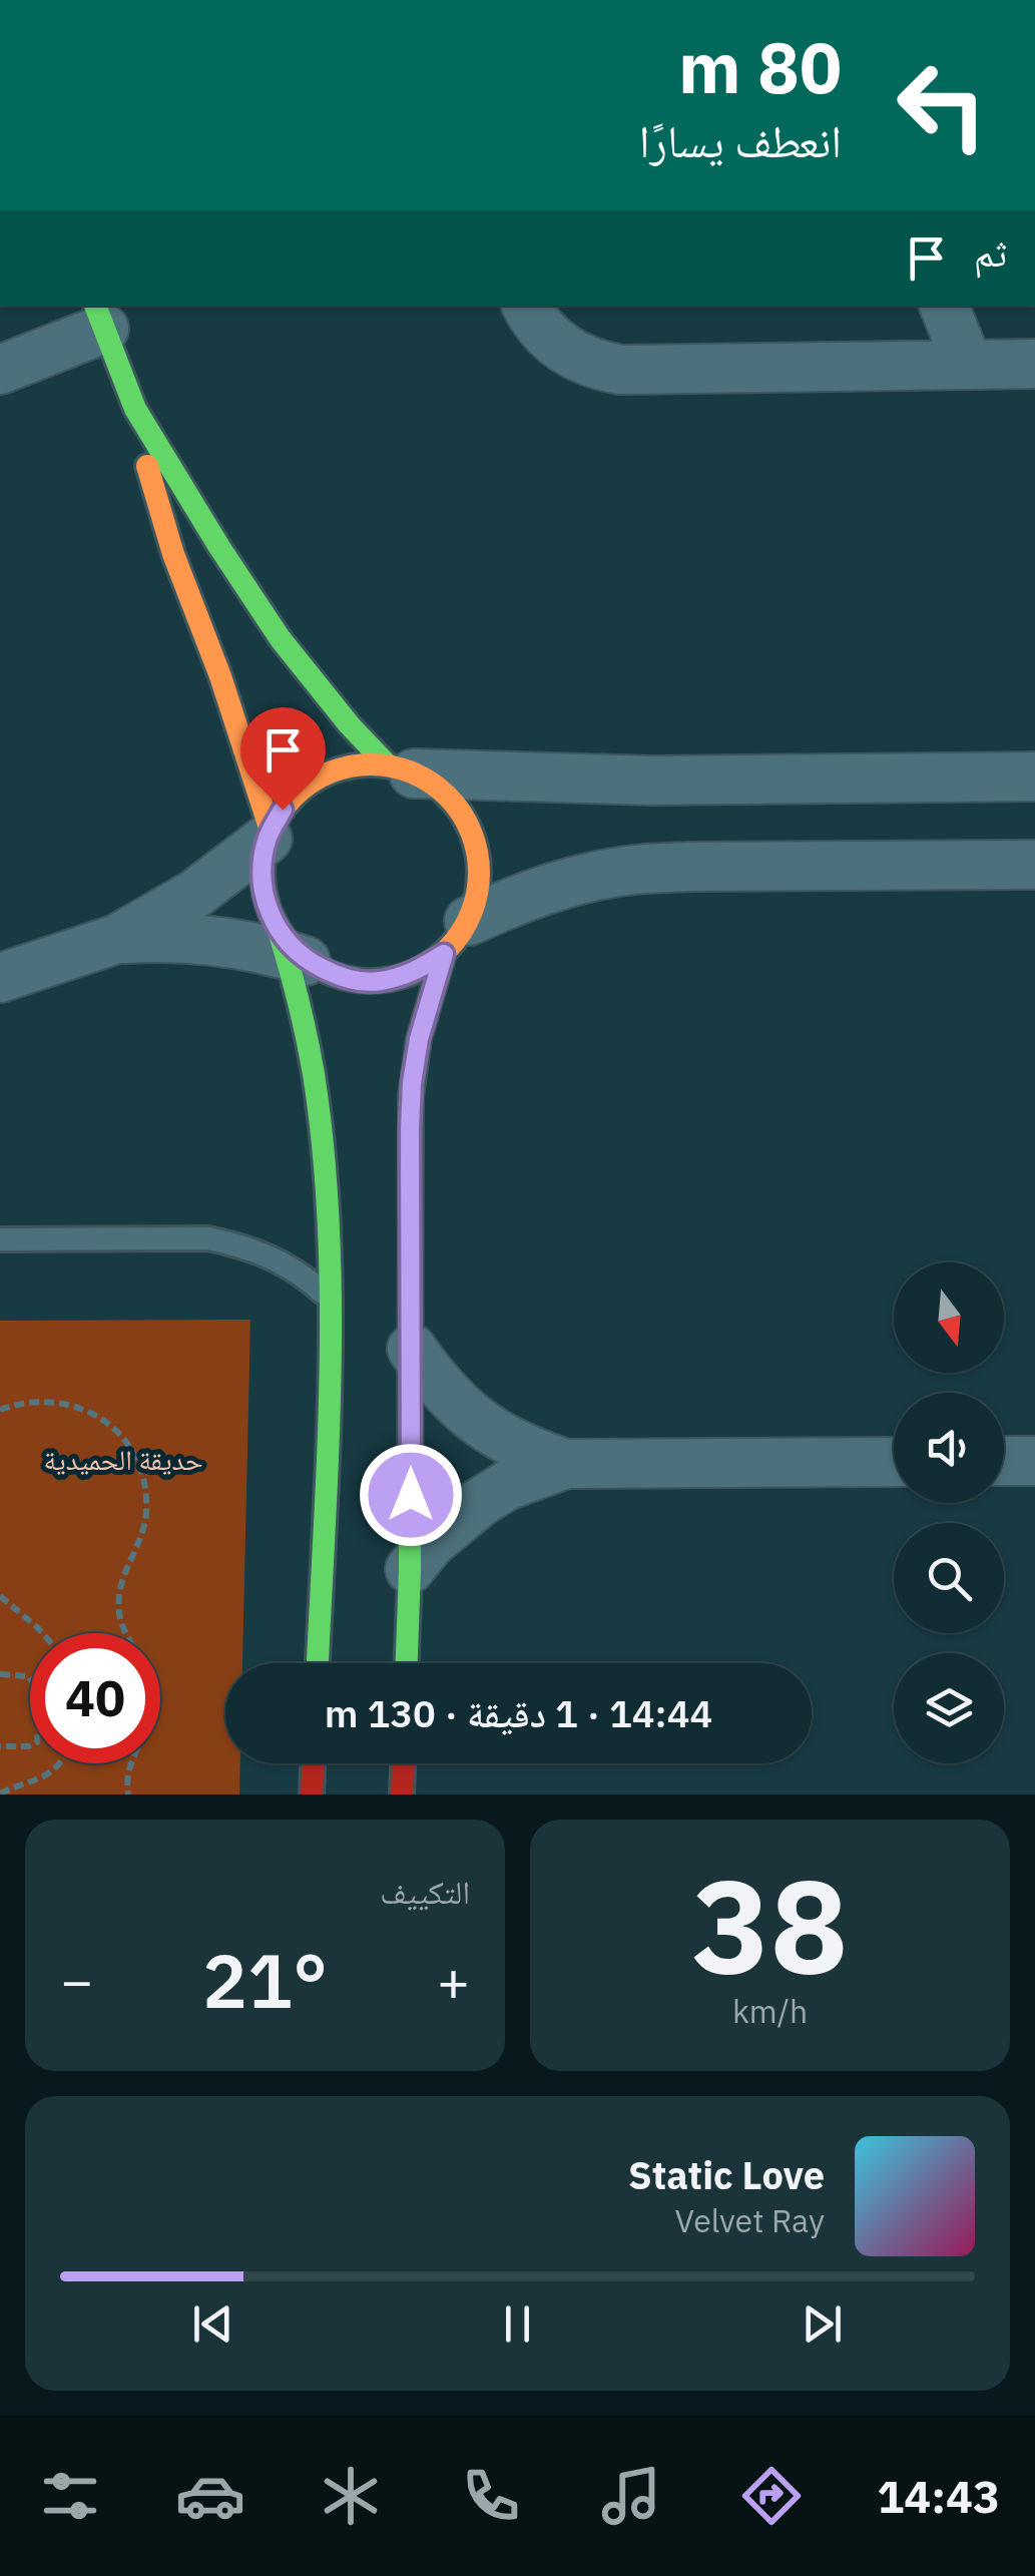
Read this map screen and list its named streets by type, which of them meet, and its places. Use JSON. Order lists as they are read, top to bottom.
{
  "parks": ["حديقة الحميدية"],
  "north": "bottom",
  "page": {
    "turn": ["80 m", "انعطف يسارًا"],
    "then": "ثم",
    "limit": "40",
    "trip": "14:44 · 1 دقيقة · 130 m",
    "tile": [
      ["38", "km/h"],
      "التكييف"
    ],
    "heat": ["−", "21°", "+"],
    "song": ["Static Love", "Velvet Ray"],
    "tabs": "14:43"
  }
}
